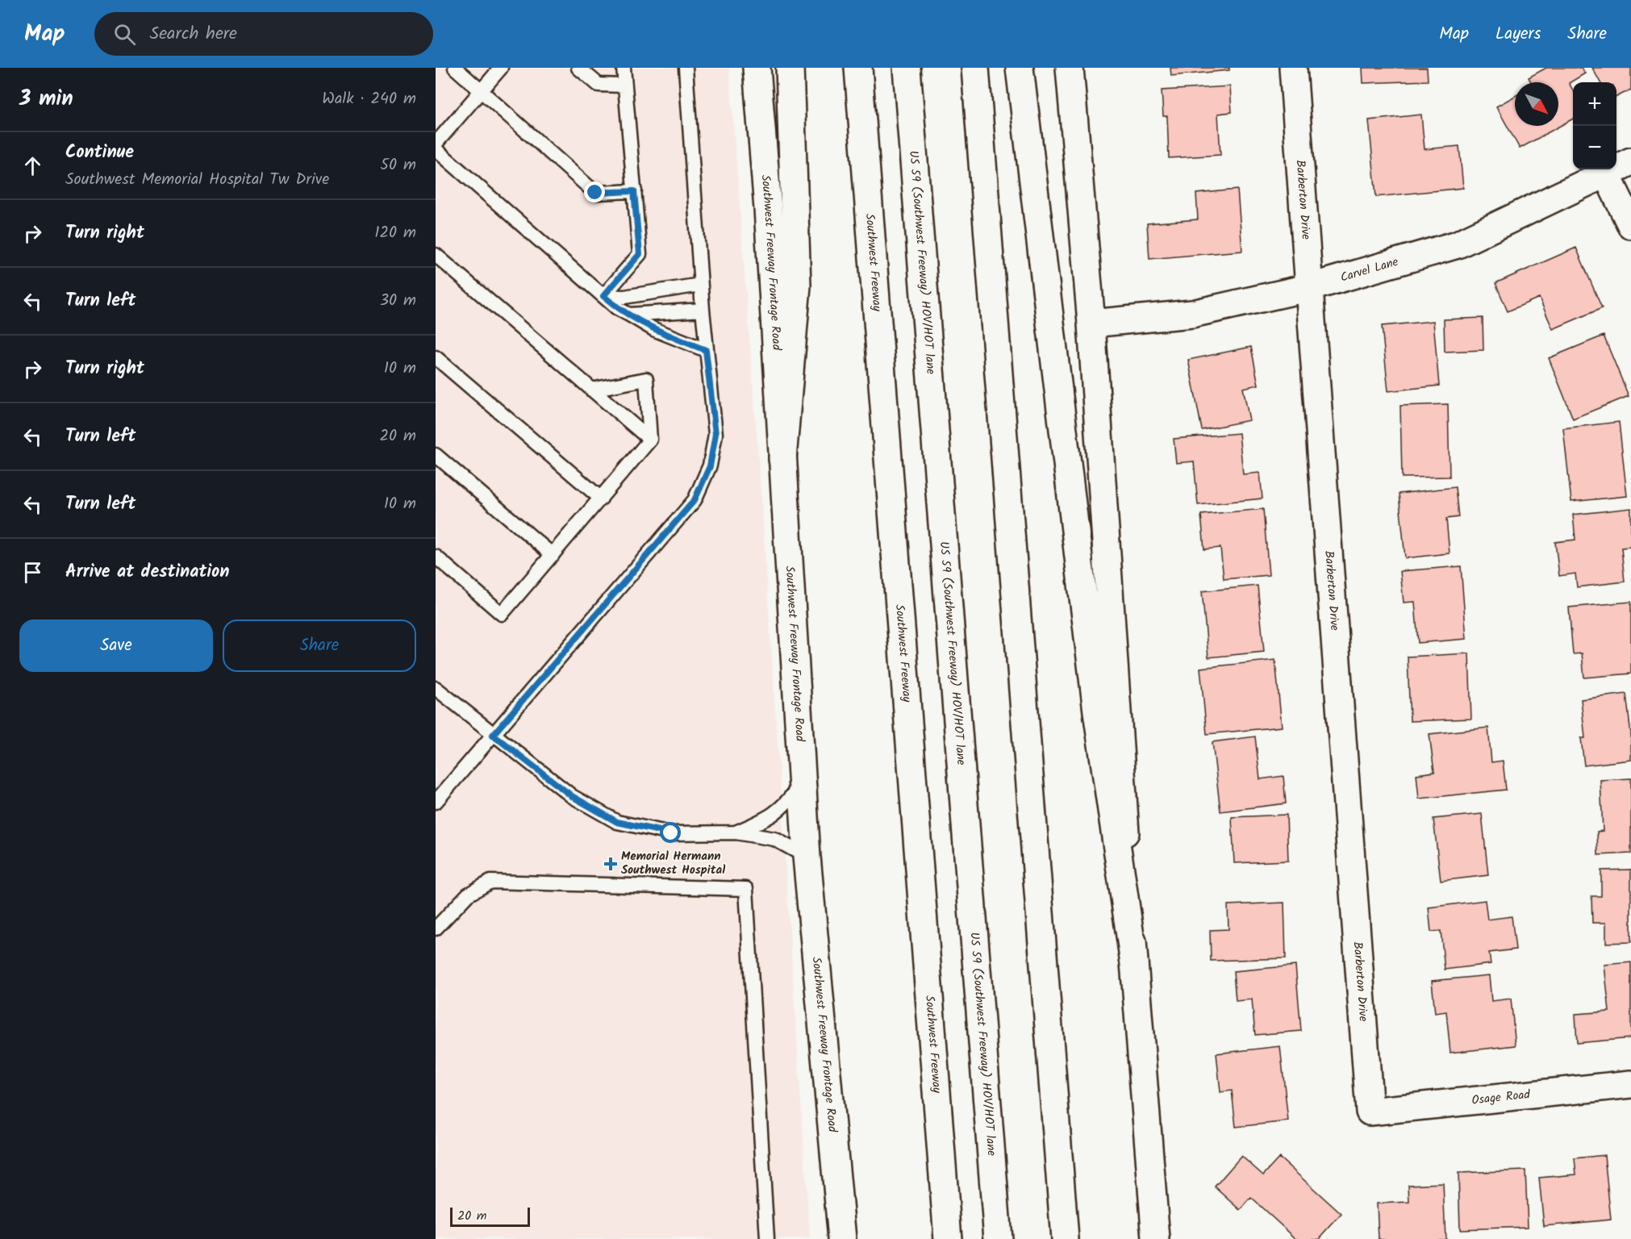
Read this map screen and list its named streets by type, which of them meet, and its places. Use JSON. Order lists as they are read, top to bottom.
{
  "streets": {
    "main road": [
      "Barberton Drive",
      "Southwest Freeway Frontage Road",
      "Southwest Freeway",
      "US 59 (Southwest Freeway) HOV/HOT lane",
      "Carvel Lane",
      "Osage Road"
    ]
  },
  "crossings": [
    ["Barberton Drive", "Carvel Lane"],
    ["Barberton Drive", "Osage Road"]
  ],
  "places": {
    "health": ["Memorial Hermann Southwest Hospital"]
  },
  "scale_bar": "20 m",
  "north": "bottom right",
  "page": {
    "header": "Map",
    "search": "Search here",
    "nav": ["Map", "Layers", "Share"],
    "heading": ["3 min", "Walk · 240 m"],
    "map_buttons": ["+", "−"],
    "list": [
      ["Continue", "Southwest Memorial Hospital Tw Drive", "50 m"],
      ["Turn right", "120 m"],
      ["Turn left", "30 m"],
      ["Turn right", "10 m"],
      ["Turn left", "20 m"],
      ["Turn left", "10 m"],
      "Arrive at destination"
    ],
    "buttons": ["Save", "Share"],
    "scale": "20 m"
  }
}
